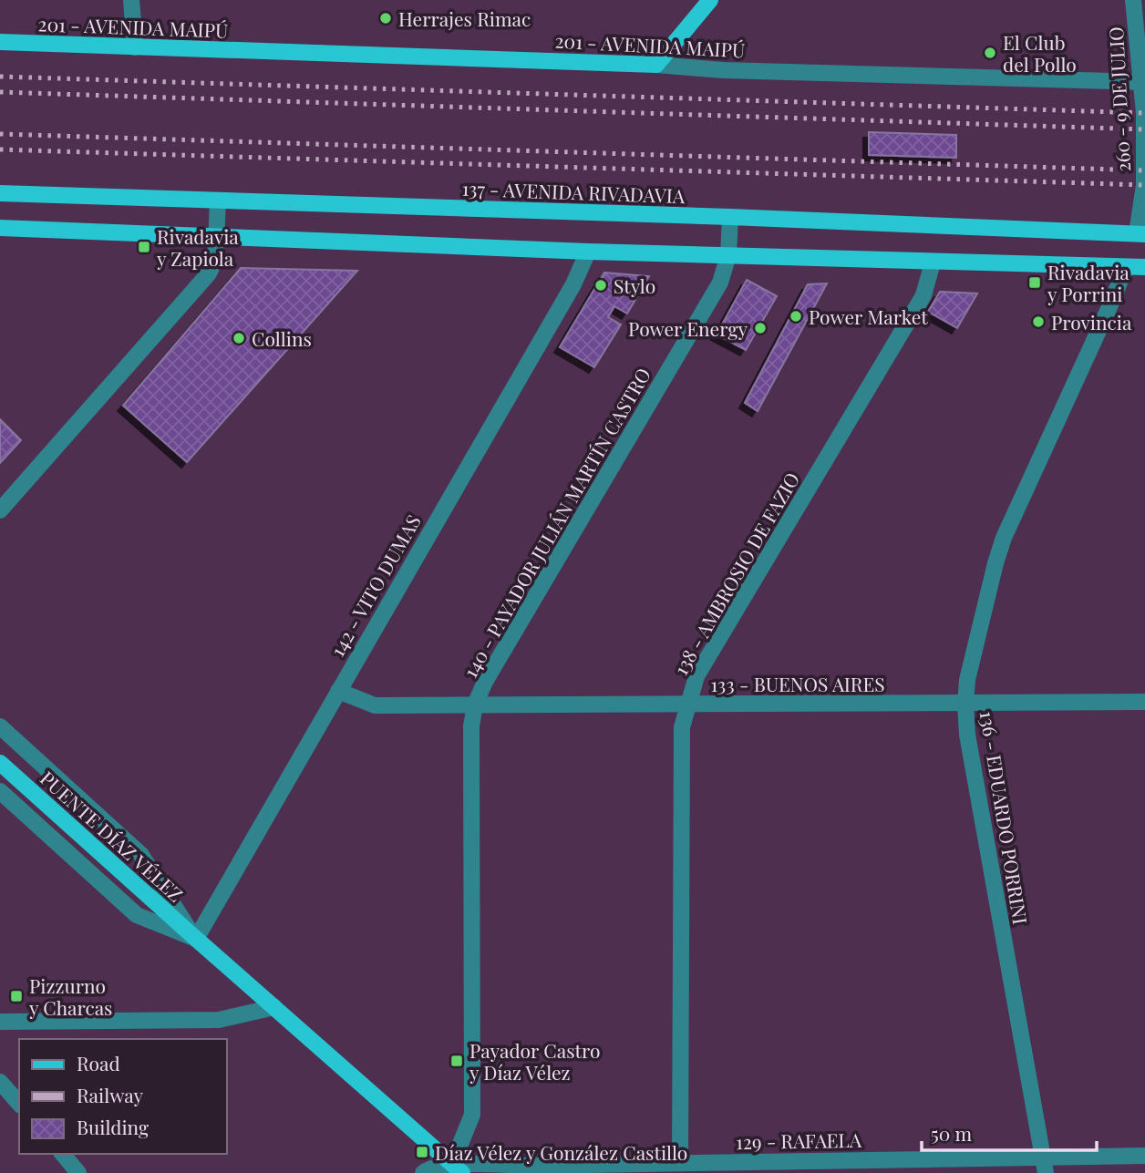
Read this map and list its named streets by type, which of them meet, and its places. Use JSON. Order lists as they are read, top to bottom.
{
  "streets": {
    "main road": ["201 - AVENIDA MAIPÚ", "137 - AVENIDA RIVADAVIA", "PUENTE DÍAZ VÉLEZ"],
    "street": [
      "260 - 9 DE JULIO",
      "140 - PAYADOR JULIÁN MARTÍN CASTRO",
      "138 - AMBROSIO DE FAZIO",
      "142 - VITO DUMAS",
      "133 - BUENOS AIRES",
      "136 - EDUARDO PORRINI",
      "129 - RAFAELA"
    ]
  },
  "crossings": [
    ["201 - AVENIDA MAIPÚ", "260 - 9 DE JULIO"],
    ["260 - 9 DE JULIO", "137 - AVENIDA RIVADAVIA"],
    ["137 - AVENIDA RIVADAVIA", "140 - PAYADOR JULIÁN MARTÍN CASTRO"],
    ["140 - PAYADOR JULIÁN MARTÍN CASTRO", "133 - BUENOS AIRES"],
    ["140 - PAYADOR JULIÁN MARTÍN CASTRO", "PUENTE DÍAZ VÉLEZ"],
    ["140 - PAYADOR JULIÁN MARTÍN CASTRO", "129 - RAFAELA"],
    ["138 - AMBROSIO DE FAZIO", "133 - BUENOS AIRES"],
    ["138 - AMBROSIO DE FAZIO", "129 - RAFAELA"],
    ["142 - VITO DUMAS", "133 - BUENOS AIRES"],
    ["142 - VITO DUMAS", "PUENTE DÍAZ VÉLEZ"],
    ["133 - BUENOS AIRES", "136 - EDUARDO PORRINI"],
    ["136 - EDUARDO PORRINI", "129 - RAFAELA"],
    ["PUENTE DÍAZ VÉLEZ", "129 - RAFAELA"]
  ],
  "places": {
    "other": [
      "Herrajes Rimac",
      "El Club del Pollo",
      "Stylo",
      "Power Market",
      "Provincia",
      "Power Energy",
      "Collins"
    ],
    "transit": [
      "Rivadavia y Zapiola",
      "Rivadavia y Porrini",
      "Pizzurno y Charcas",
      "Payador Castro y Díaz Vélez",
      "Díaz Vélez y González Castillo"
    ]
  },
  "legend": ["Road", "Railway", "Building"],
  "scale_bar": "50 m"
}
